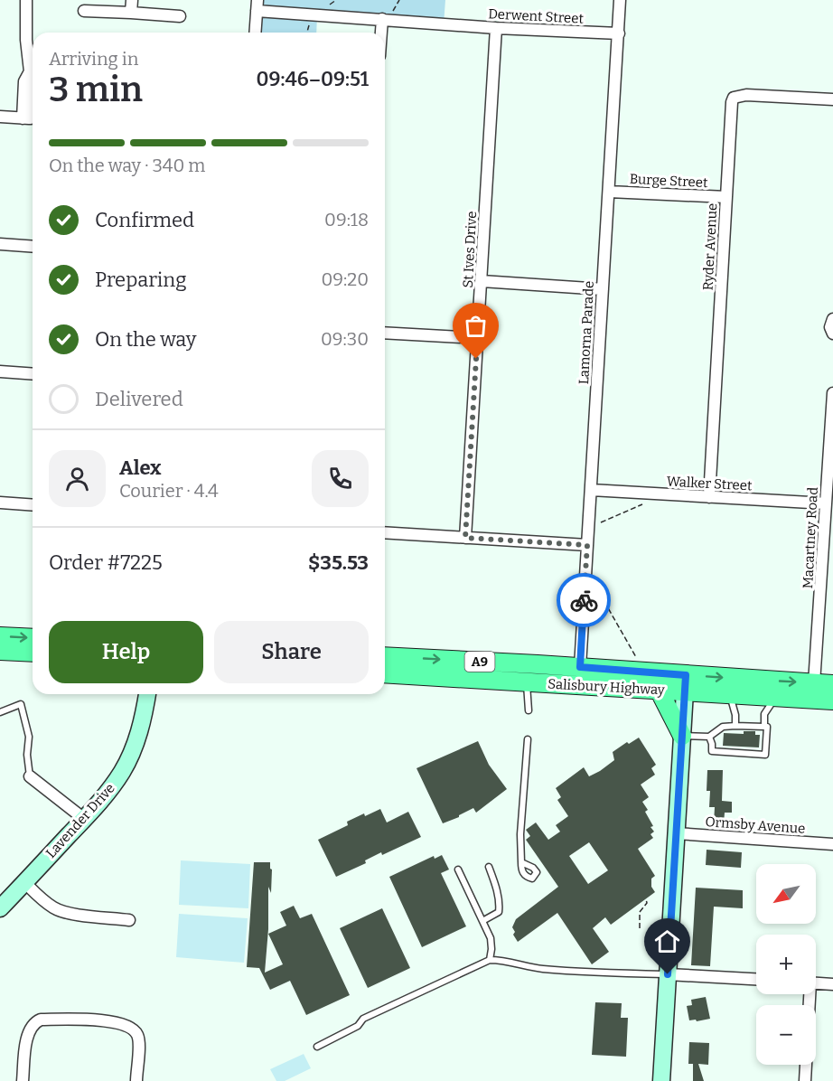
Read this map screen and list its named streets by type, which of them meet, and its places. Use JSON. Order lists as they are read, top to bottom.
{
  "streets": {
    "main road": ["A9", "Salisbury Highway"],
    "street": [
      "Derwent Street",
      "Burge Street",
      "Ryder Avenue",
      "St Ives Drive",
      "Lamorna Parade",
      "Walker Street",
      "Macartney Road",
      "Lavender Drive",
      "Ormsby Avenue"
    ]
  },
  "crossings": [
    ["Derwent Street", "St Ives Drive"],
    ["Derwent Street", "Lamorna Parade"],
    ["Burge Street", "Ryder Avenue"],
    ["Burge Street", "Lamorna Parade"],
    ["Ryder Avenue", "Walker Street"],
    ["Lamorna Parade", "Walker Street"],
    ["Lamorna Parade", "Salisbury Highway"],
    ["Walker Street", "Macartney Road"],
    ["Macartney Road", "Salisbury Highway"]
  ],
  "north": "bottom left",
  "page": {
    "heading": ["3 min", "Arriving in", "09:46–09:51"],
    "panel": [
      "Alex",
      "Courier · 4.4",
      "Order #7225",
      "$35.53"
    ],
    "bar": "On the way · 340 m",
    "list": [
      ["Confirmed", "09:18"],
      ["Preparing", "09:20"],
      ["On the way", "09:30"],
      "Delivered"
    ],
    "buttons": ["Help", "Share"],
    "map_buttons": ["+", "−"]
  }
}
